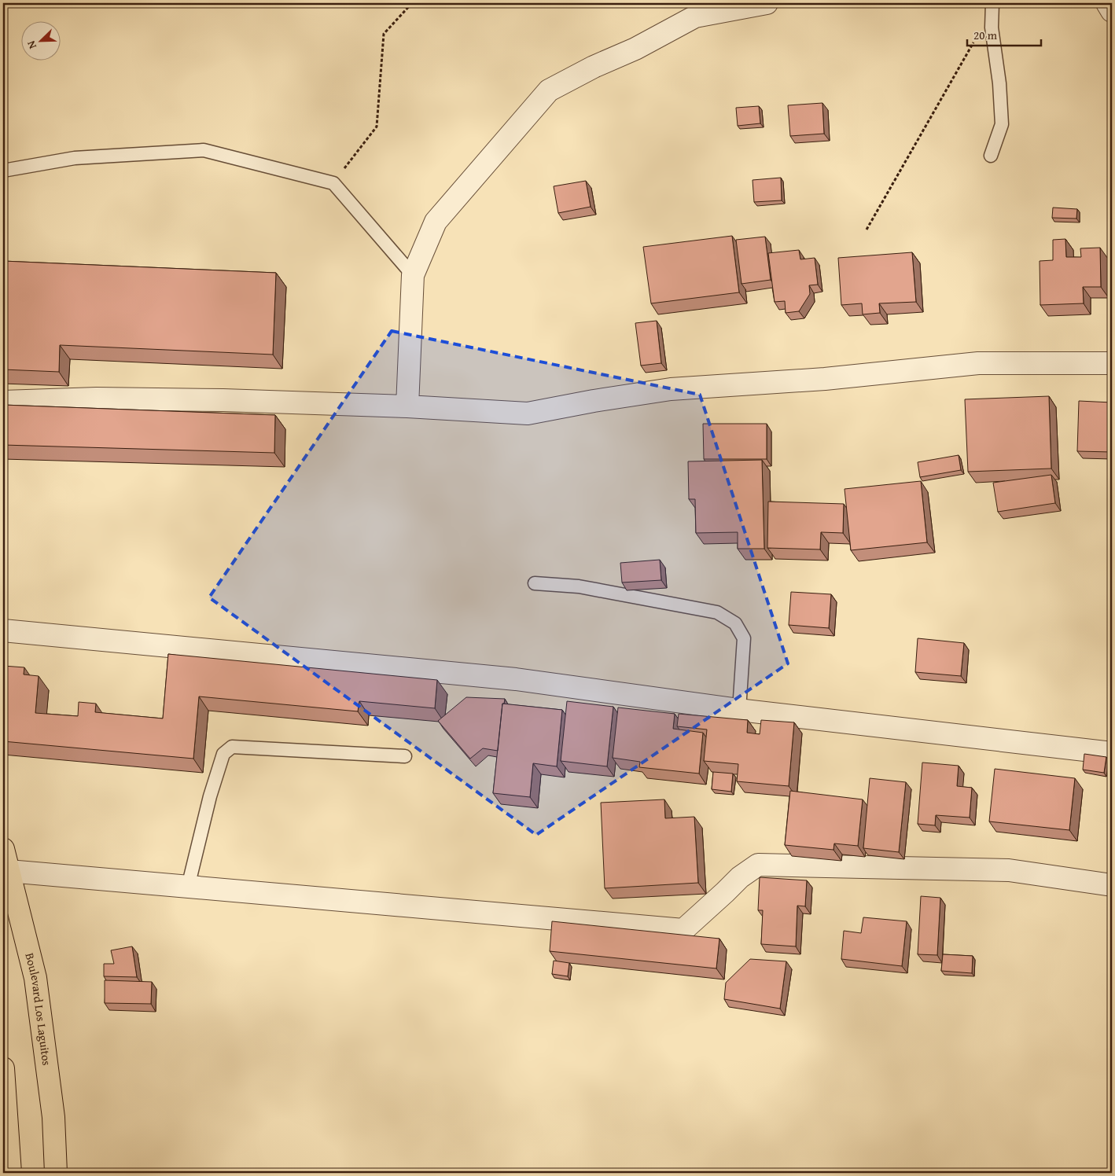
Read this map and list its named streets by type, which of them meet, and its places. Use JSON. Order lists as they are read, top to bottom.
{
  "streets": {
    "main road": ["Boulevard Los Laguitos"]
  },
  "scale_bar": "20 m",
  "north": "bottom left"
}
